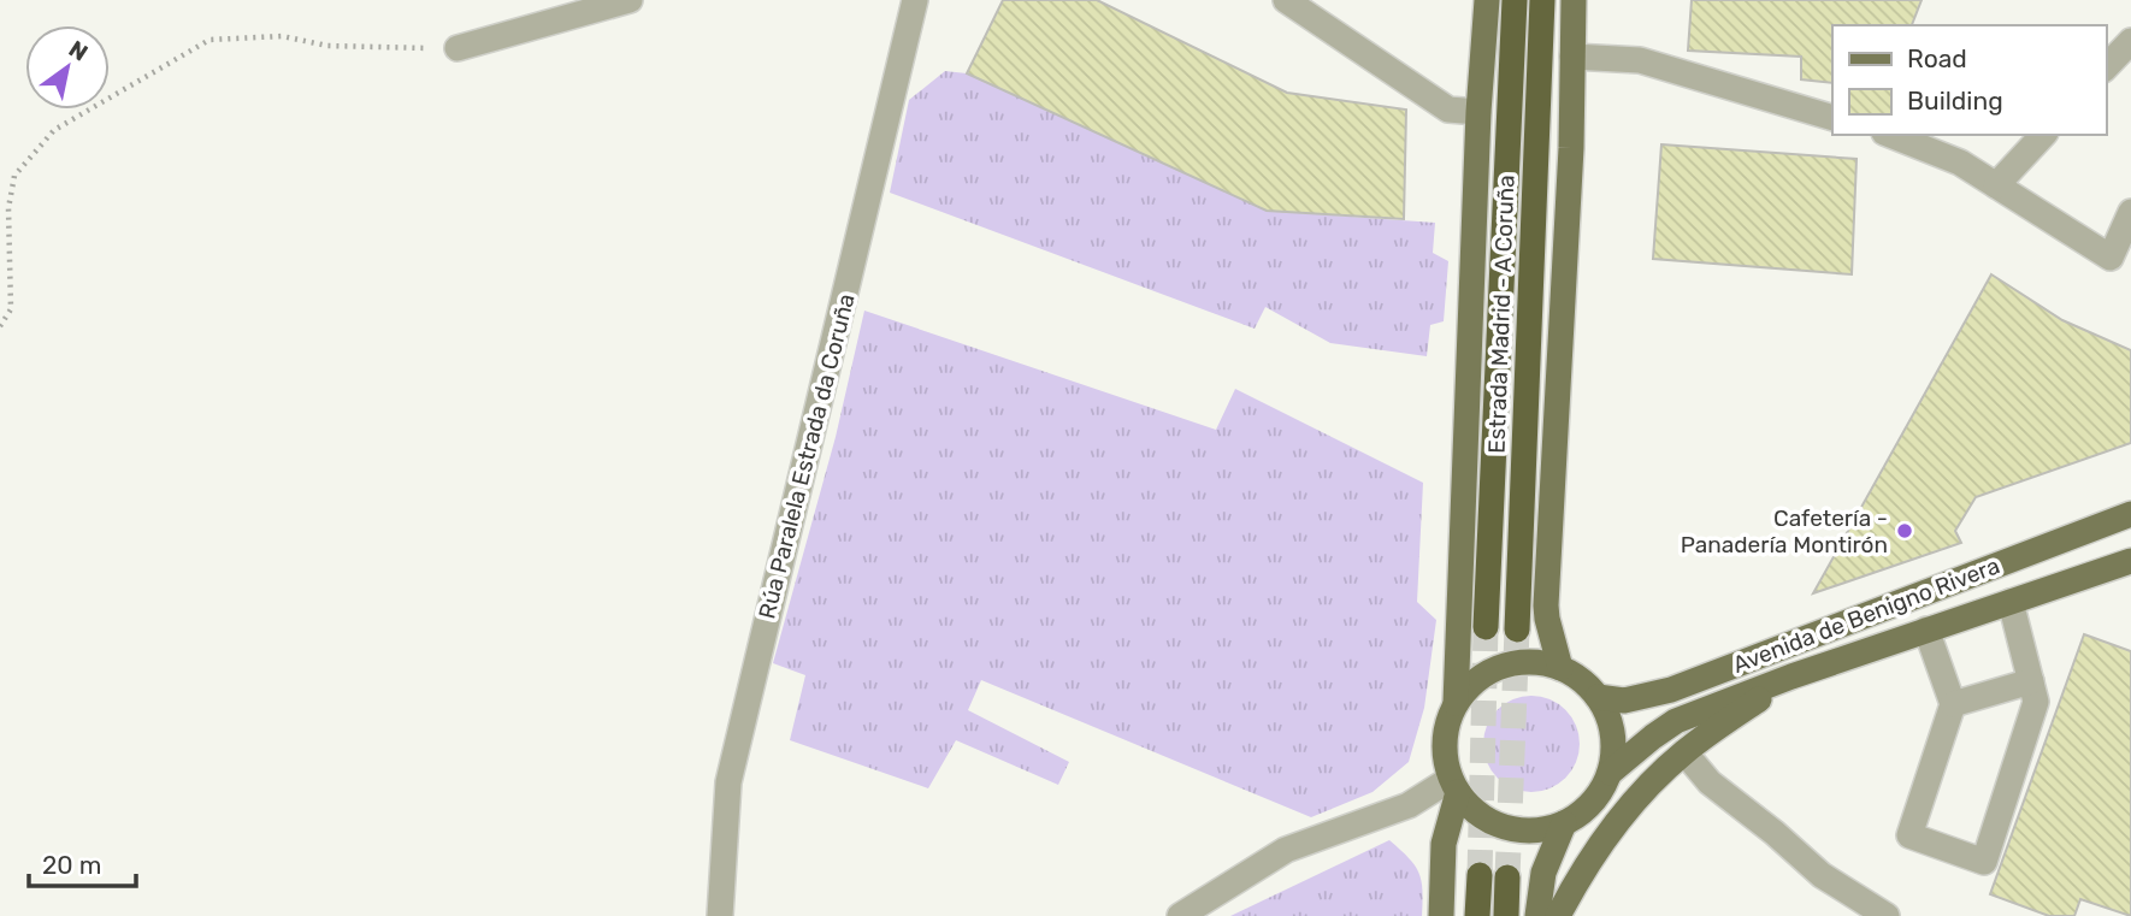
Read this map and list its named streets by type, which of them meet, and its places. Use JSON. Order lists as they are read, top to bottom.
{
  "streets": {
    "highway": ["Estrada Madrid - A Coruña"],
    "main road": ["Avenida de Benigno Rivera"],
    "street": ["Rúa Paralela Estrada da Coruña"]
  },
  "places": ["Cafetería - Panadería Montirón"],
  "legend": ["Road", "Building"],
  "scale_bar": "20 m",
  "north": "top right"
}
